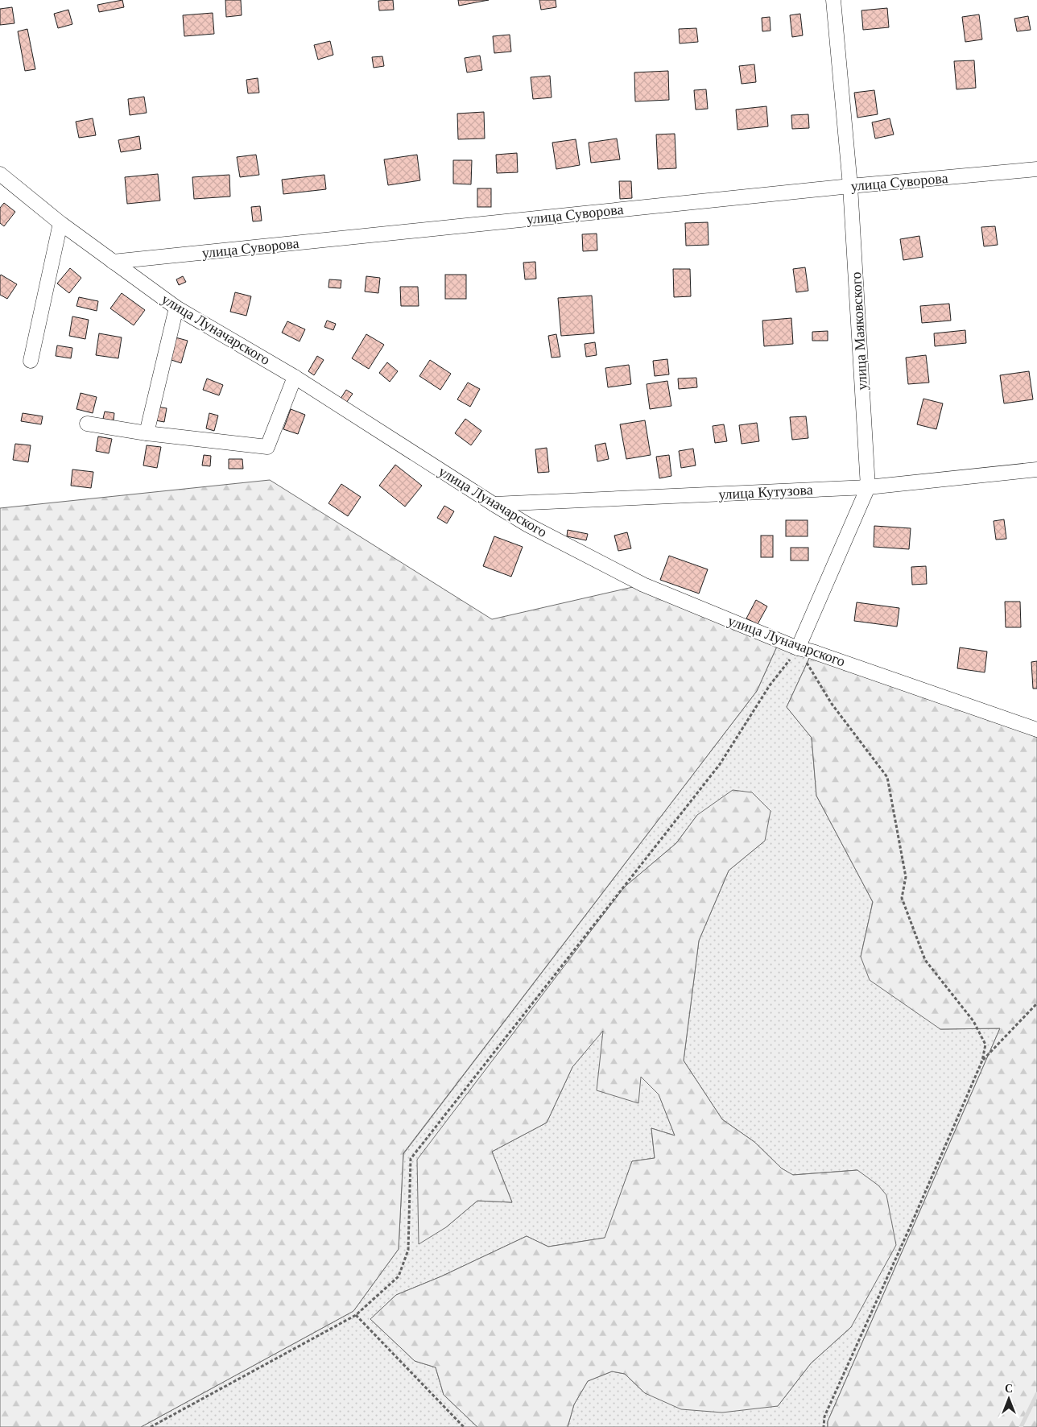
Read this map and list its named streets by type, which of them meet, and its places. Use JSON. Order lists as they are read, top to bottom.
{
  "streets": {
    "street": [
      "улица Суворова",
      "улица Луначарского",
      "улица Маяковского",
      "улица Кутузова"
    ]
  },
  "crossings": [
    ["улица Суворова", "улица Луначарского"],
    ["улица Суворова", "улица Маяковского"],
    ["улица Луначарского", "улица Маяковского"],
    ["улица Луначарского", "улица Кутузова"],
    ["улица Маяковского", "улица Кутузова"]
  ],
  "north": "top"
}
